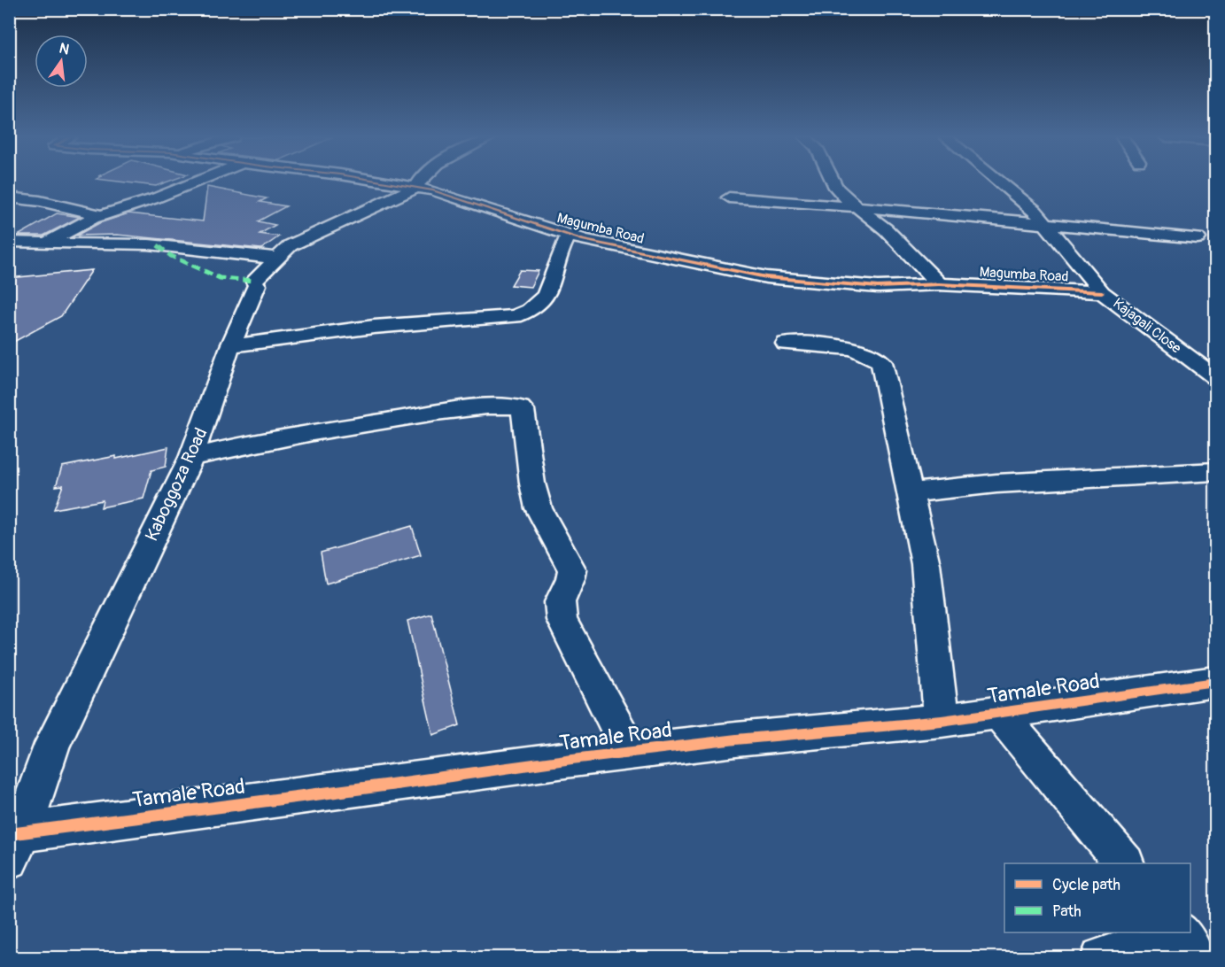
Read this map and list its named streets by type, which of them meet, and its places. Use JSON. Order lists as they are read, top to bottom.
{
  "streets": {
    "street": [
      "Magumba Road",
      "Kajagali Close",
      "Kaboggoza Road",
      "Tamale Road"
    ]
  },
  "crossings": [
    ["Magumba Road", "Kajagali Close"],
    ["Magumba Road", "Kaboggoza Road"],
    ["Kaboggoza Road", "Tamale Road"]
  ],
  "legend": ["Cycle path", "Path"],
  "north": "top"
}
